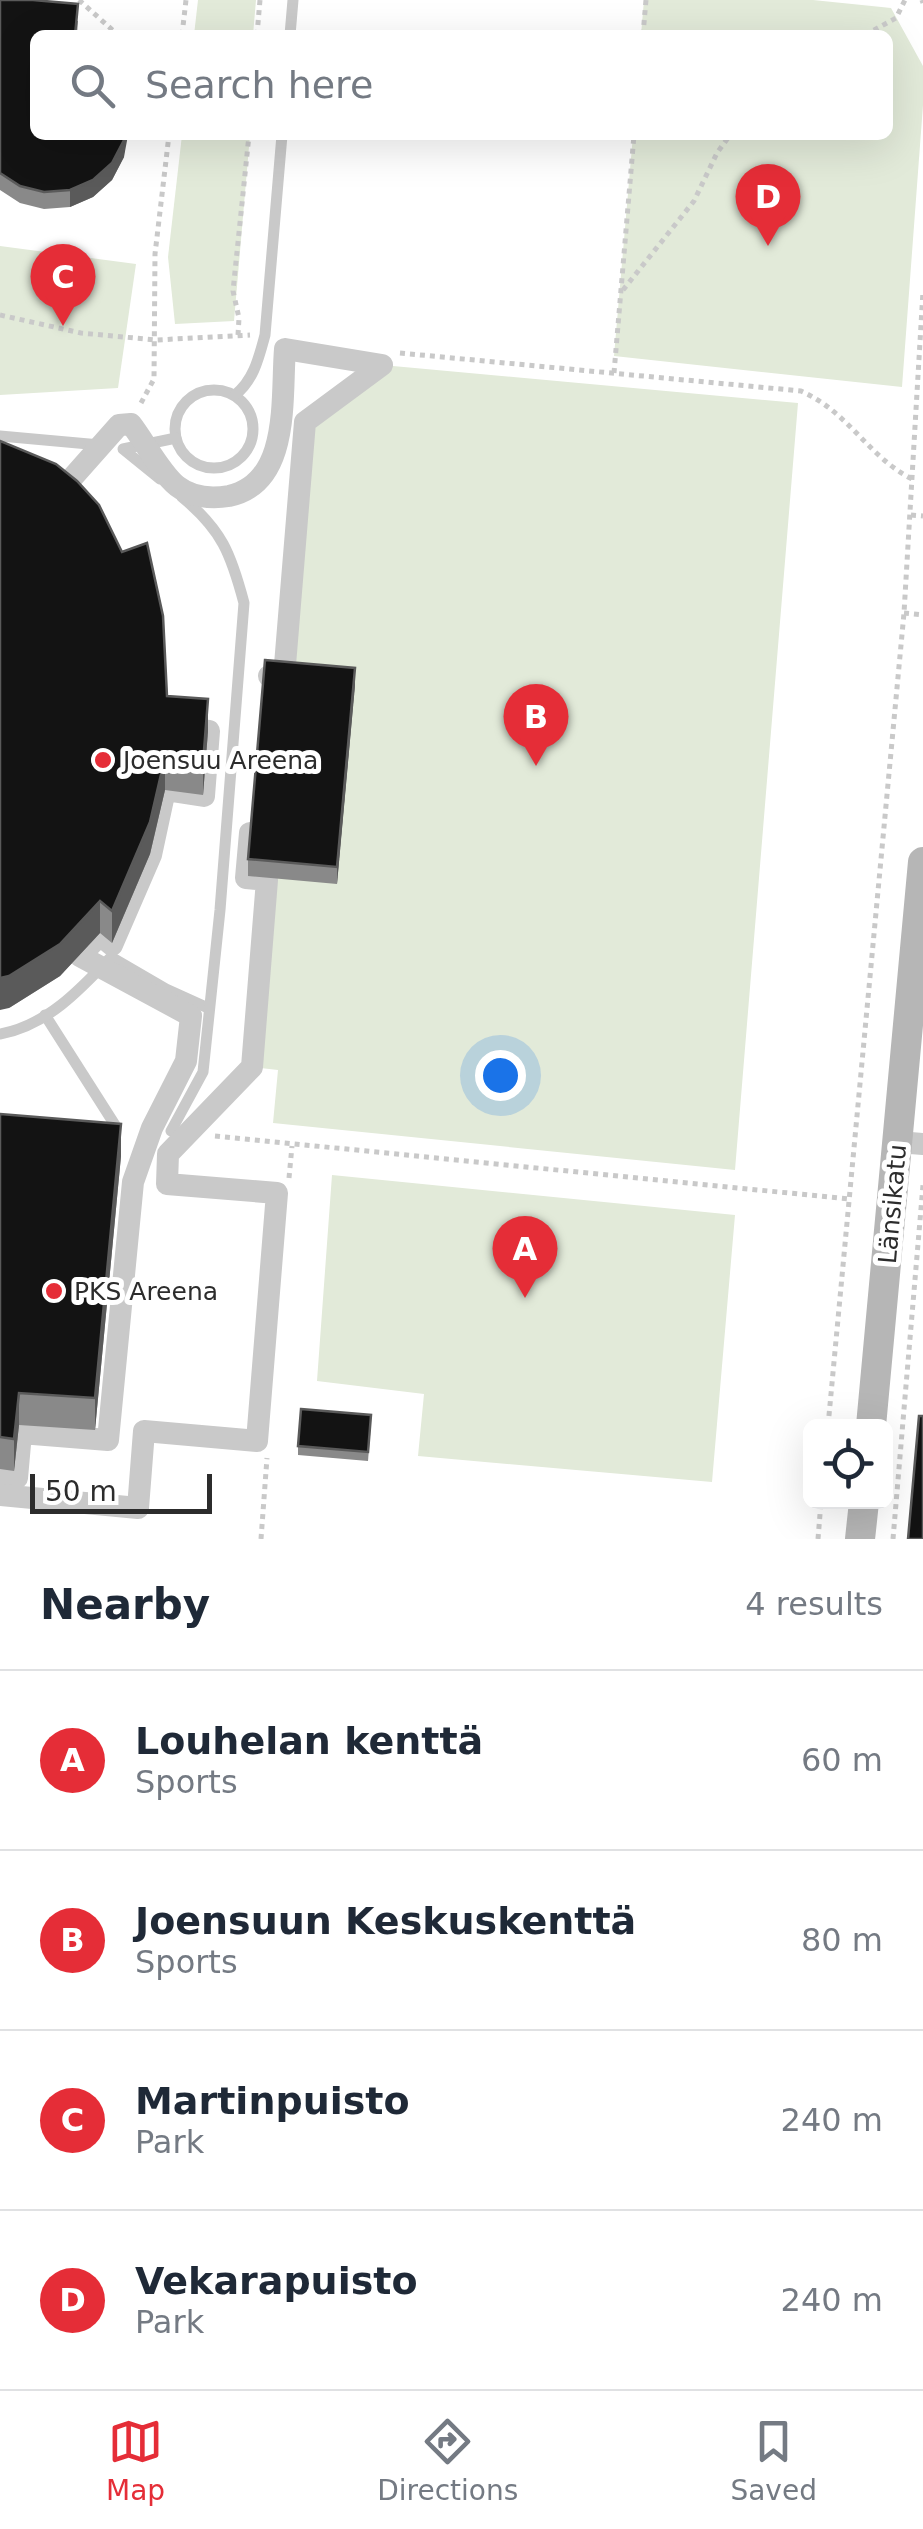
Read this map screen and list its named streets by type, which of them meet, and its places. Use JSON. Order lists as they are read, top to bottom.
{
  "streets": {
    "street": ["Länsikatu"]
  },
  "places": ["Joensuu Areena", "PKS Areena"],
  "scale_bar": "50 m",
  "page": {
    "search": "Search here",
    "pins": [
      "D",
      "C",
      "B",
      "A"
    ],
    "scale": "50 m",
    "heading": ["Nearby", "4 results"],
    "list": [
      {
        "mark": "A",
        "name": "Louhelan kenttä",
        "note": "Sports",
        "value": "60 m"
      },
      {
        "mark": "B",
        "name": "Joensuun Keskuskenttä",
        "note": "Sports",
        "value": "80 m"
      },
      {
        "mark": "C",
        "name": "Martinpuisto",
        "note": "Park",
        "value": "240 m"
      },
      {
        "mark": "D",
        "name": "Vekarapuisto",
        "note": "Park",
        "value": "240 m"
      }
    ],
    "nav": ["Map", "Directions", "Saved"]
  }
}
